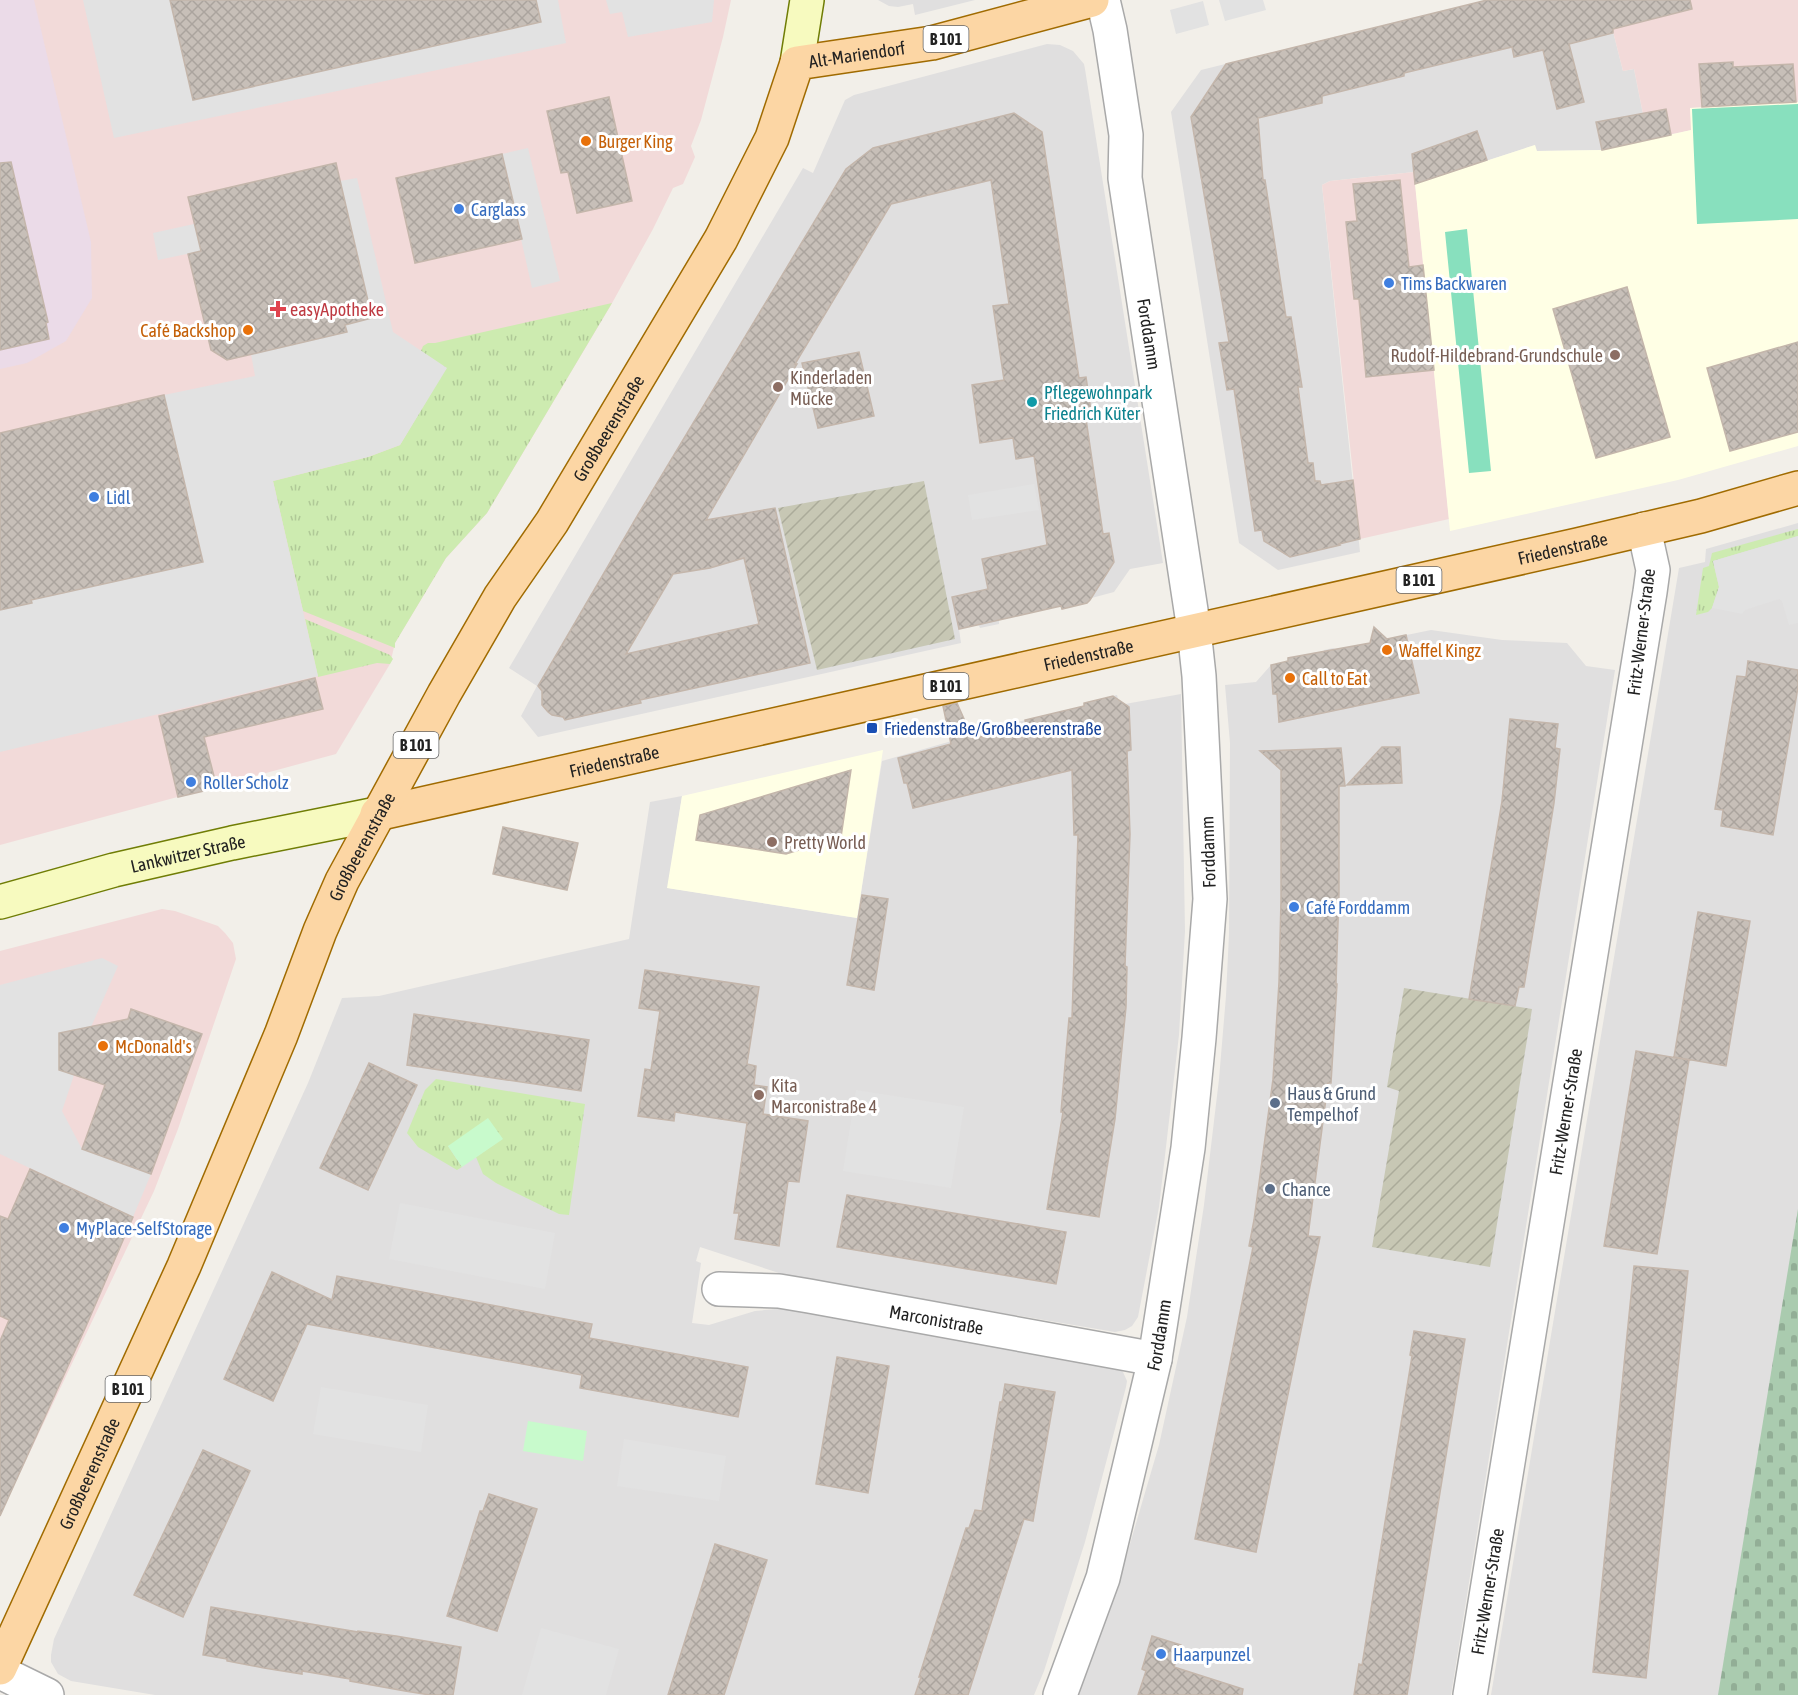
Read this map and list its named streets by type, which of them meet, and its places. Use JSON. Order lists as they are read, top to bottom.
{
  "streets": {
    "main road": [
      "B 101",
      "Alt-Mariendorf",
      "Großbeerenstraße",
      "Friedenstraße",
      "Lankwitzer Straße"
    ],
    "street": ["Forddamm", "Fritz-Werner-Straße", "Marconistraße"]
  },
  "crossings": [
    ["Alt-Mariendorf", "Großbeerenstraße"],
    ["Forddamm", "Friedenstraße"],
    ["Forddamm", "Marconistraße"],
    ["Großbeerenstraße", "Friedenstraße"],
    ["Großbeerenstraße", "Lankwitzer Straße"],
    ["Friedenstraße", "Fritz-Werner-Straße"],
    ["Friedenstraße", "Lankwitzer Straße"]
  ],
  "places": {
    "other": [
      "Burger King",
      "Carglass",
      "Tims Backwaren",
      "Café Backshop",
      "Rudolf-Hildebrand-Grundschule",
      "Kinderladen Mücke",
      "Pflegewohnpark Friedrich Küter",
      "Lidl",
      "Waffel Kingz",
      "Call to Eat",
      "Roller Scholz",
      "Pretty World",
      "Café Forddamm",
      "McDonald's",
      "Kita Marconistraße 4",
      "Haus & Grund Tempelhof",
      "Chance",
      "MyPlace-SelfStorage",
      "Haarpunzel"
    ],
    "health": ["easyApotheke"],
    "transit": ["Friedenstraße/Großbeerenstraße"]
  }
}
